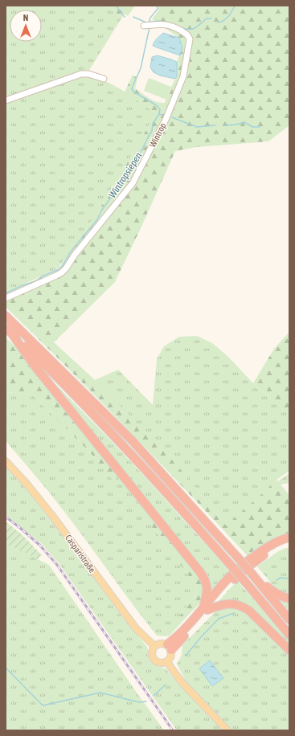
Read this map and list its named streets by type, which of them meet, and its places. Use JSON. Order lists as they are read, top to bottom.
{
  "streets": {
    "main road": ["Casparistraße"],
    "street": ["Wintrop"]
  },
  "water": ["Wintropsiepen"],
  "north": "top"
}
